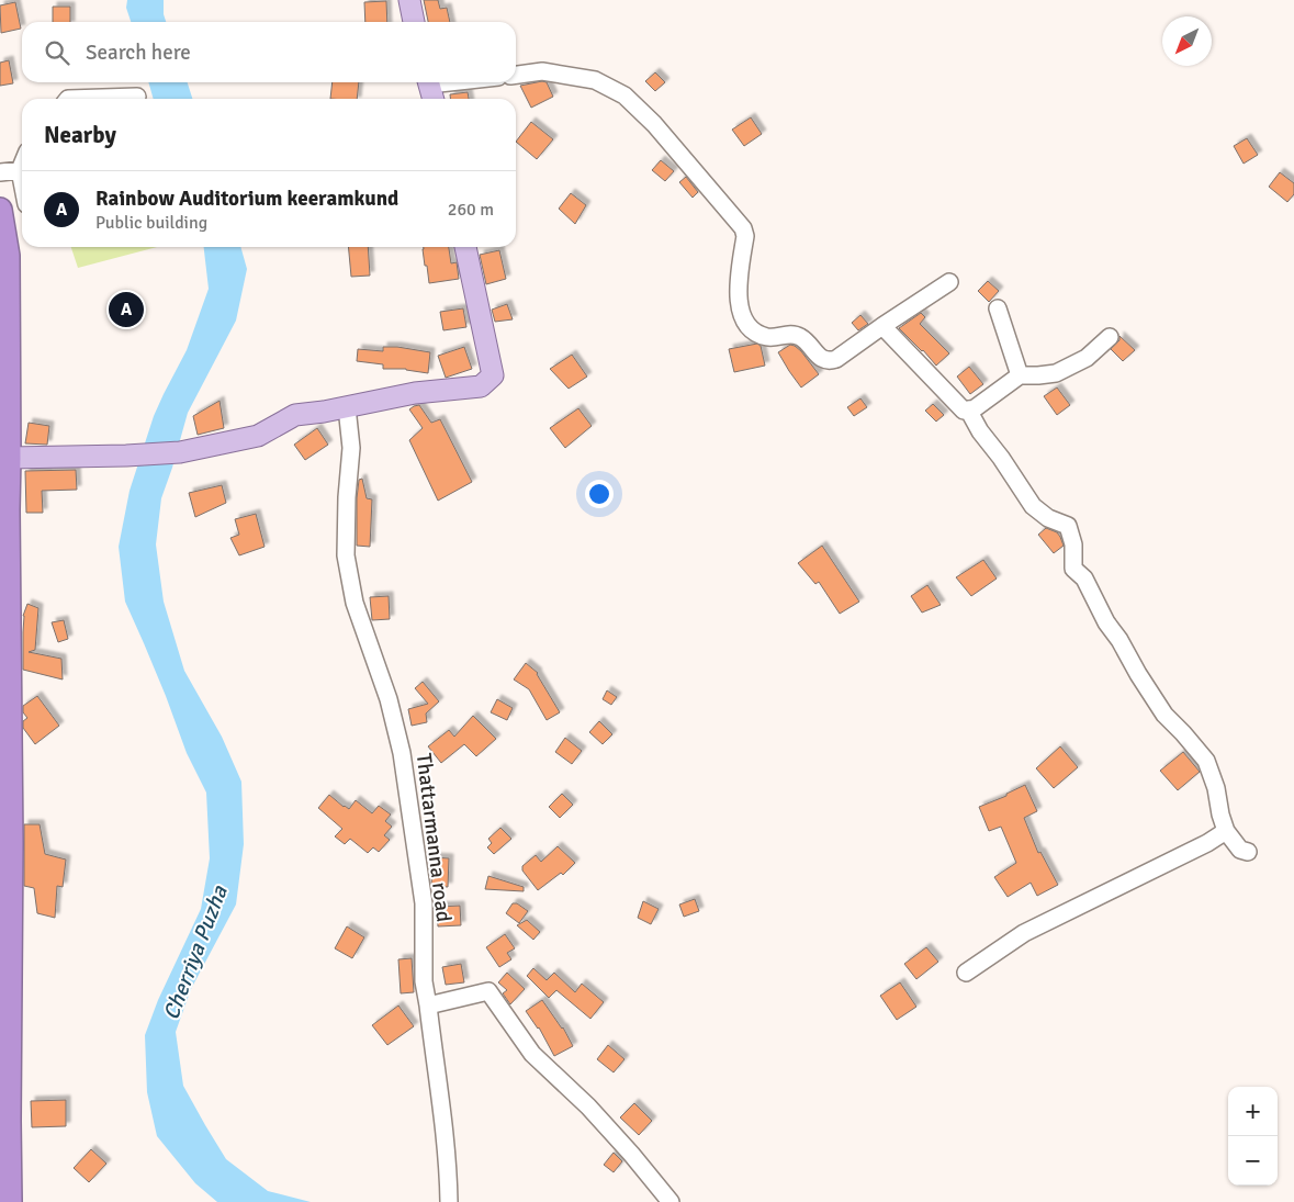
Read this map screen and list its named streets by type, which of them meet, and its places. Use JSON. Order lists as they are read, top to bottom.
{
  "streets": {
    "street": ["Thattarmanna road"]
  },
  "water": ["Cherriya Puzha"],
  "north": "bottom left",
  "page": {
    "search": "Search here",
    "heading": "Nearby",
    "list": [
      {
        "mark": "A",
        "name": "Rainbow Auditorium keeramkund",
        "note": "Public building",
        "value": "260 m"
      }
    ],
    "pins": "A",
    "map_buttons": ["+", "−"]
  }
}
